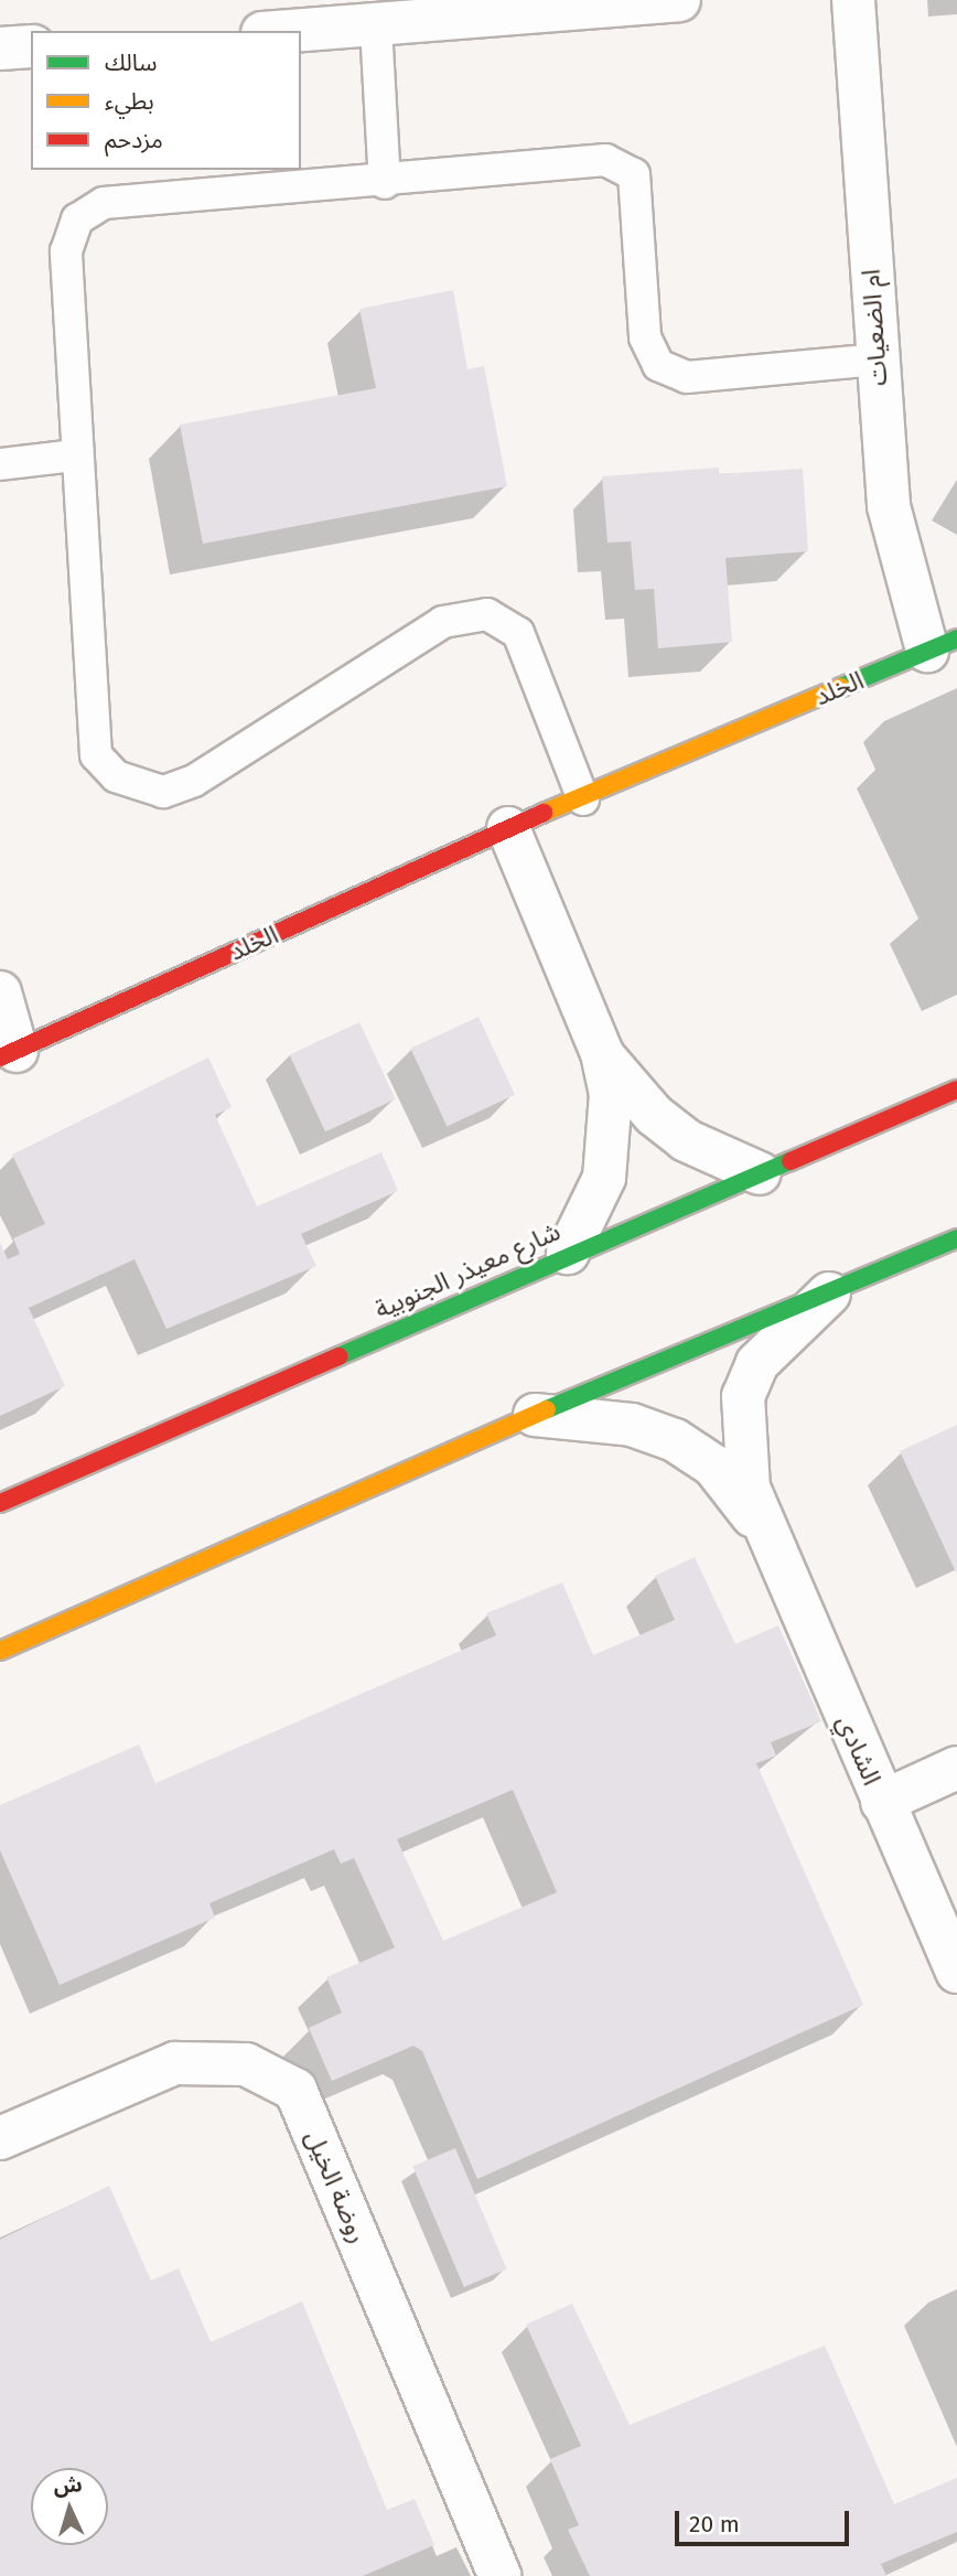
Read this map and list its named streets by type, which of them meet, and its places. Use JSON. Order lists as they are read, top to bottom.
{
  "streets": {
    "street": [
      "ام الضعيات",
      "الخلد",
      "شارع معيذر الجنوبية",
      "الشادي",
      "روضة الخيل"
    ]
  },
  "crossings": [
    ["ام الضعيات", "الخلد"]
  ],
  "legend": ["سالك", "بطيء", "مزدحم"],
  "scale_bar": "20 m",
  "north": "top"
}
